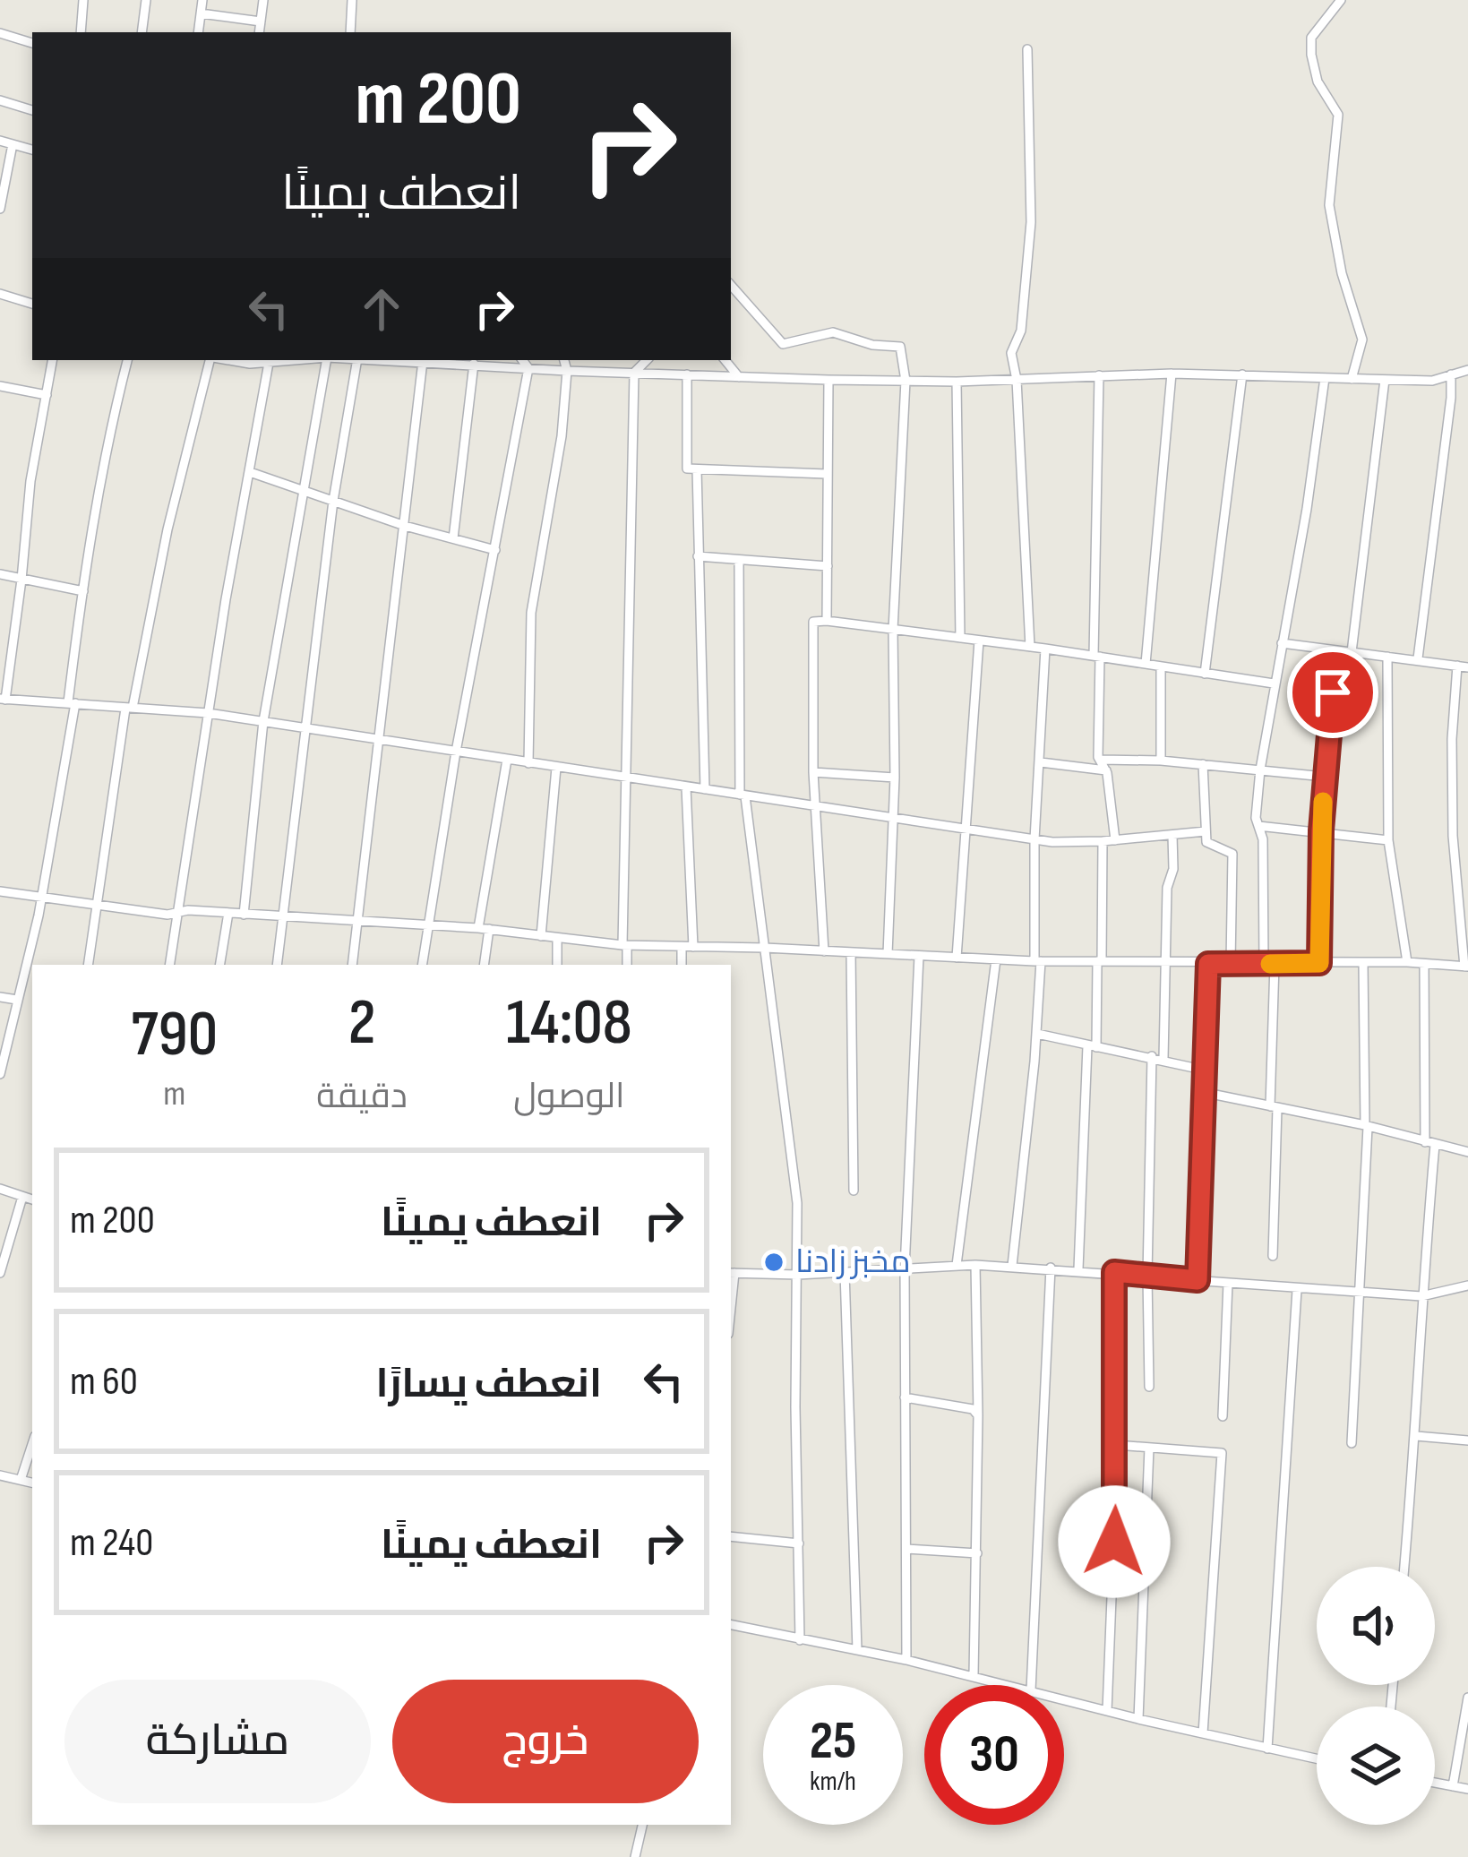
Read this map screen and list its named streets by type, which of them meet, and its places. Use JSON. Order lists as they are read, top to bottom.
{
  "places": ["مخبز زادنا"],
  "page": {
    "turn": ["200 m", "انعطف يمينًا"],
    "eta": [
      "14:08",
      "الوصول",
      "2",
      "دقيقة",
      "790",
      "m"
    ],
    "list": [
      {
        "name": "انعطف يمينًا",
        "value": "200 m"
      },
      {
        "name": "انعطف يسارًا",
        "value": "60 m"
      },
      {
        "name": "انعطف يمينًا",
        "value": "240 m"
      }
    ],
    "buttons": ["خروج", "مشاركة"],
    "speed": "25 km/h",
    "limit": "30"
  }
}
